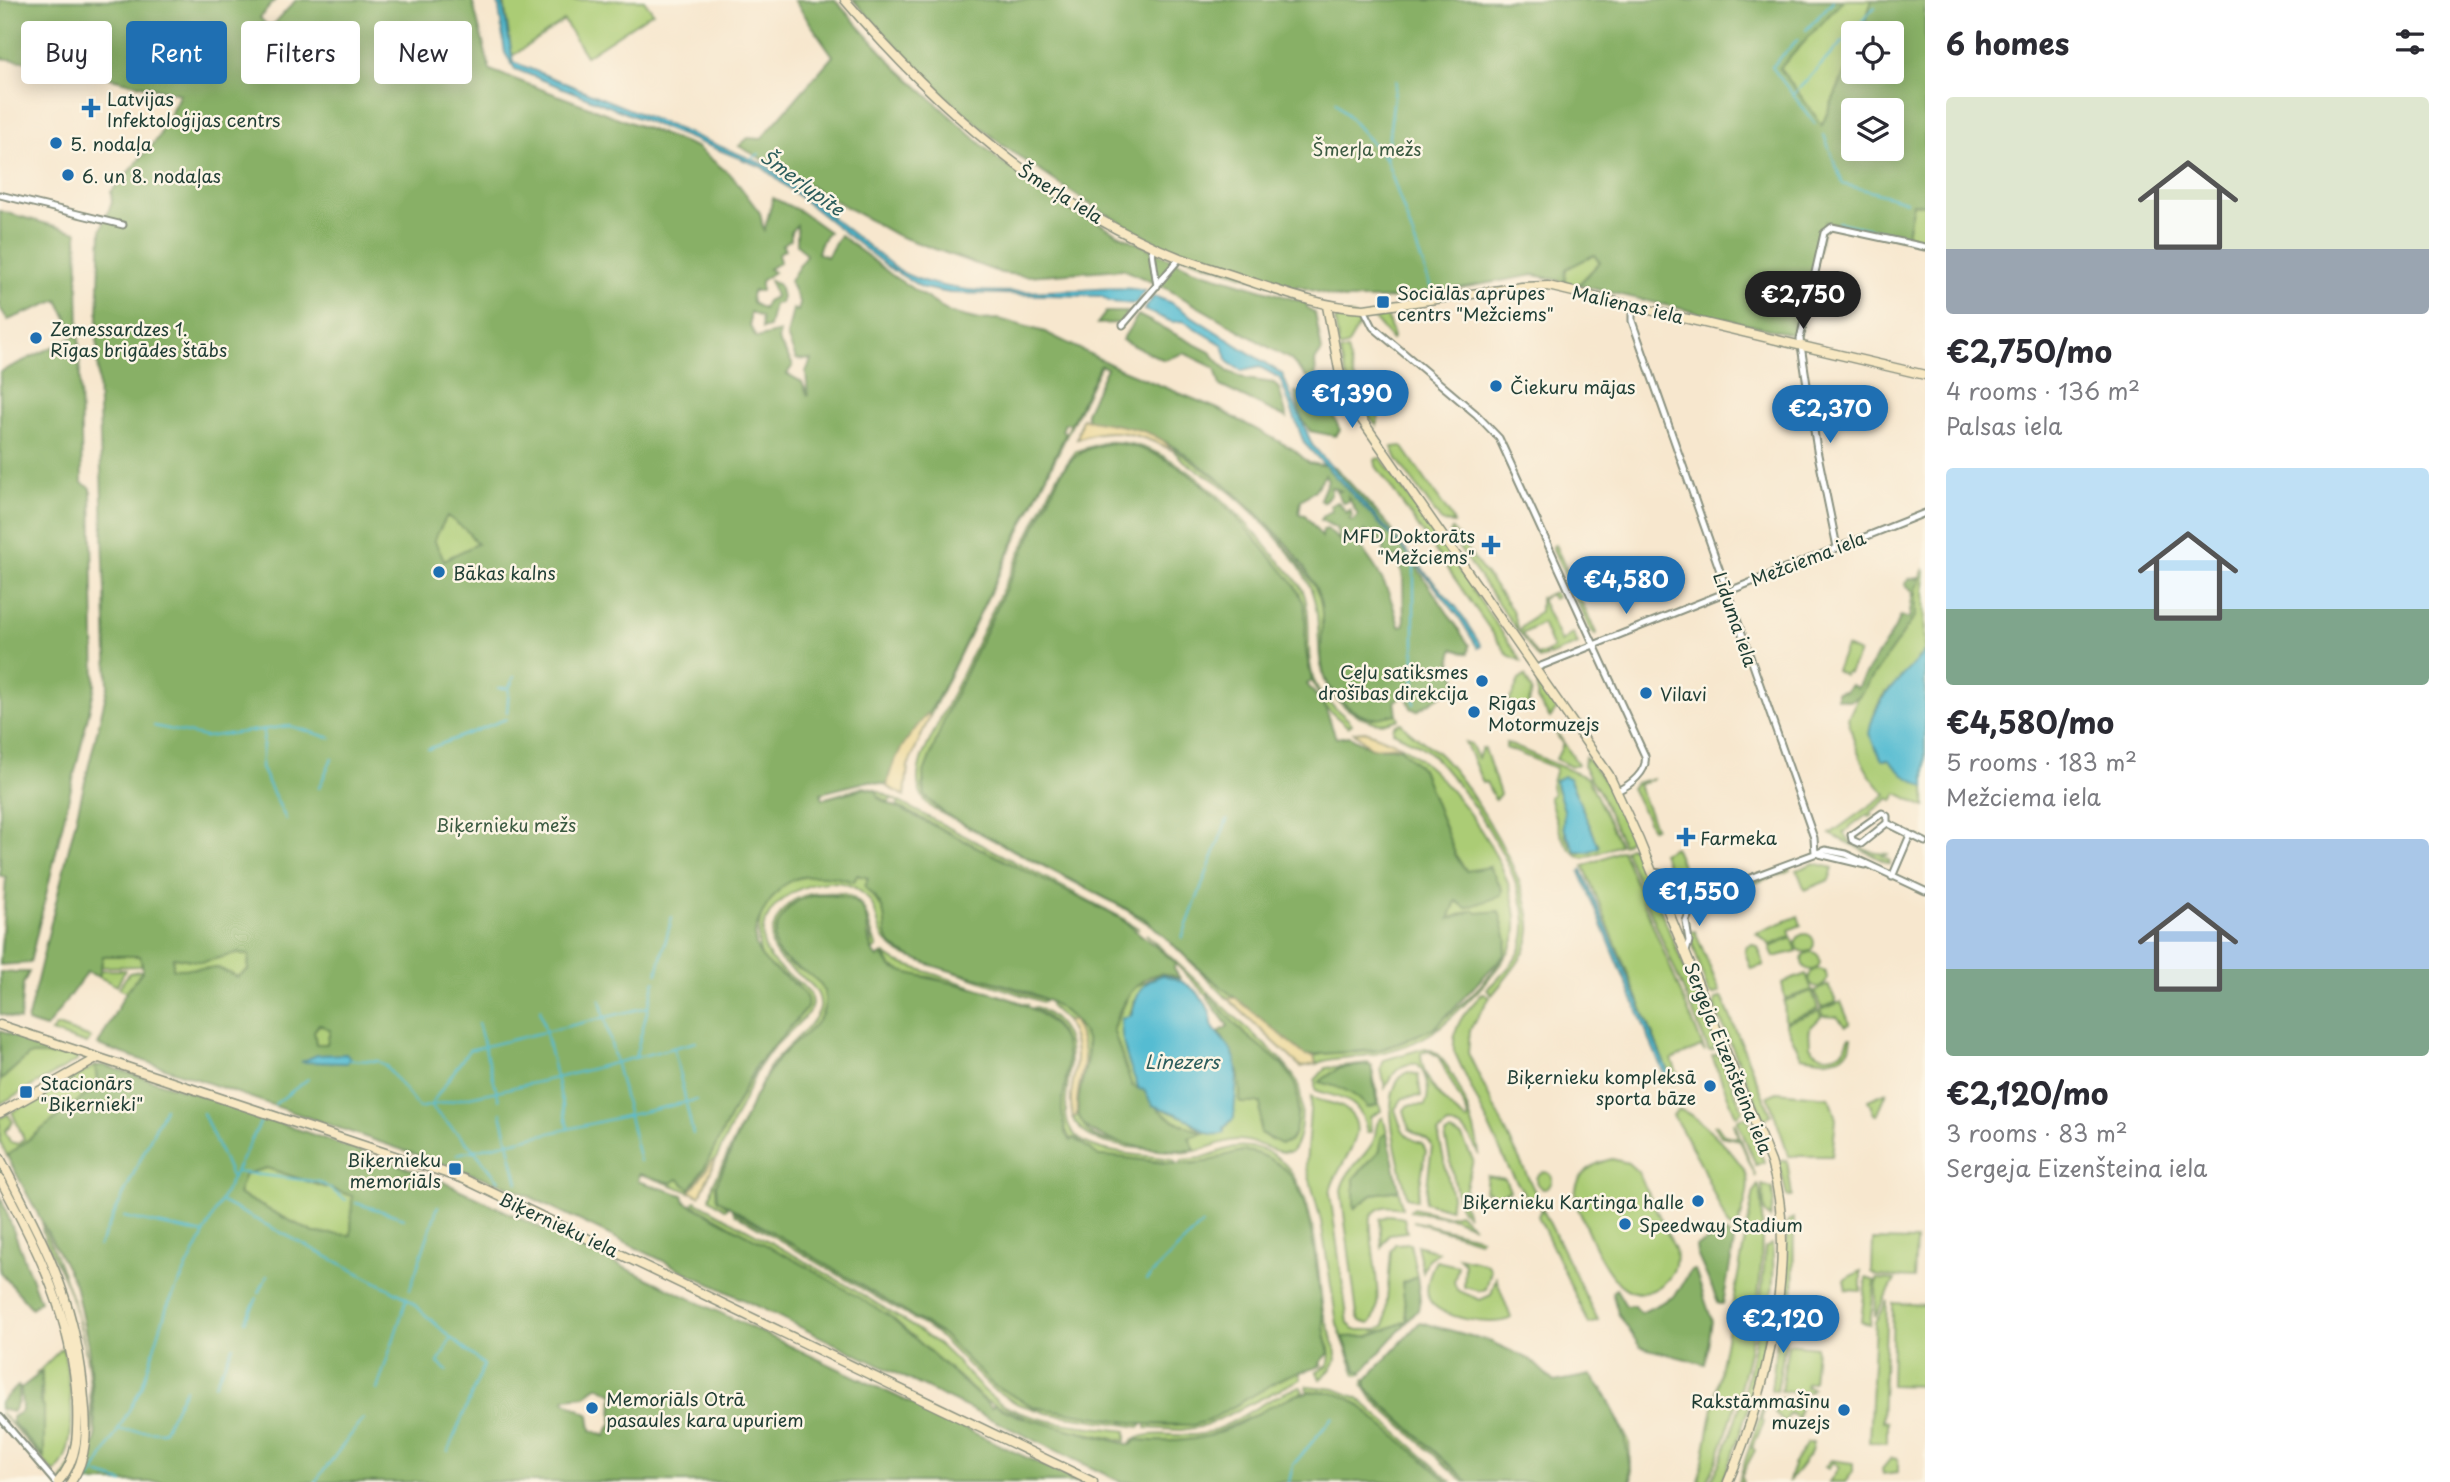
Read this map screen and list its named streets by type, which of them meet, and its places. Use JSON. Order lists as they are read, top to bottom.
{
  "streets": {
    "street": [
      "Šmerļa iela",
      "Malienas iela",
      "Mežciema iela",
      "Līduma iela",
      "Sergeja Eizenšteina iela",
      "Biķernieku iela"
    ]
  },
  "crossings": [
    ["Šmerļa iela", "Malienas iela"],
    ["Šmerļa iela", "Sergeja Eizenšteina iela"],
    ["Malienas iela", "Līduma iela"],
    ["Malienas iela", "Sergeja Eizenšteina iela"],
    ["Mežciema iela", "Līduma iela"],
    ["Mežciema iela", "Sergeja Eizenšteina iela"]
  ],
  "water": ["Šmerļupīte", "Linezers"],
  "parks": ["Šmerļa mežs", "Biķernieku mežs"],
  "places": {
    "health": ["Latvijas Infektoloģijas centrs", "MFD Doktorāts \"Mežciems\"", "Farmeka"],
    "other": [
      "5. nodaļa",
      "6. un 8. nodaļas",
      "Zemessardzes 1. Rīgas brigādes štābs",
      "Čiekuru mājas",
      "Bākas kalns",
      "Ceļu satiksmes drošības direkcija",
      "Vilavi",
      "Rīgas Motormuzejs",
      "Biķernieku kompleksā sporta bāze",
      "Biķernieku Kartinga halle",
      "Speedway Stadium",
      "Memoriāls Otrā pasaules kara upuriem",
      "Rakstāmmašīnu muzejs"
    ],
    "transit": ["Sociālās aprūpes centrs \"Mežciems\"", "Stacionārs \"Biķernieki\"", "Biķernieku memoriāls"]
  },
  "page": {
    "heading": "6 homes",
    "chip": [
      "Buy",
      "Rent",
      "Filters",
      "New"
    ],
    "list": [
      {
        "name": "€2,750/mo",
        "note": "4 rooms · 136 m² · Palsas iela"
      },
      {
        "name": "€4,580/mo",
        "note": "5 rooms · 183 m² · Mežciema iela"
      },
      {
        "name": "€2,120/mo",
        "note": "3 rooms · 83 m² · Sergeja Eizenšteina iela"
      }
    ],
    "price": [
      "€2,750",
      "€1,390",
      "€2,370",
      "€4,580",
      "€1,550",
      "€2,120"
    ]
  }
}
